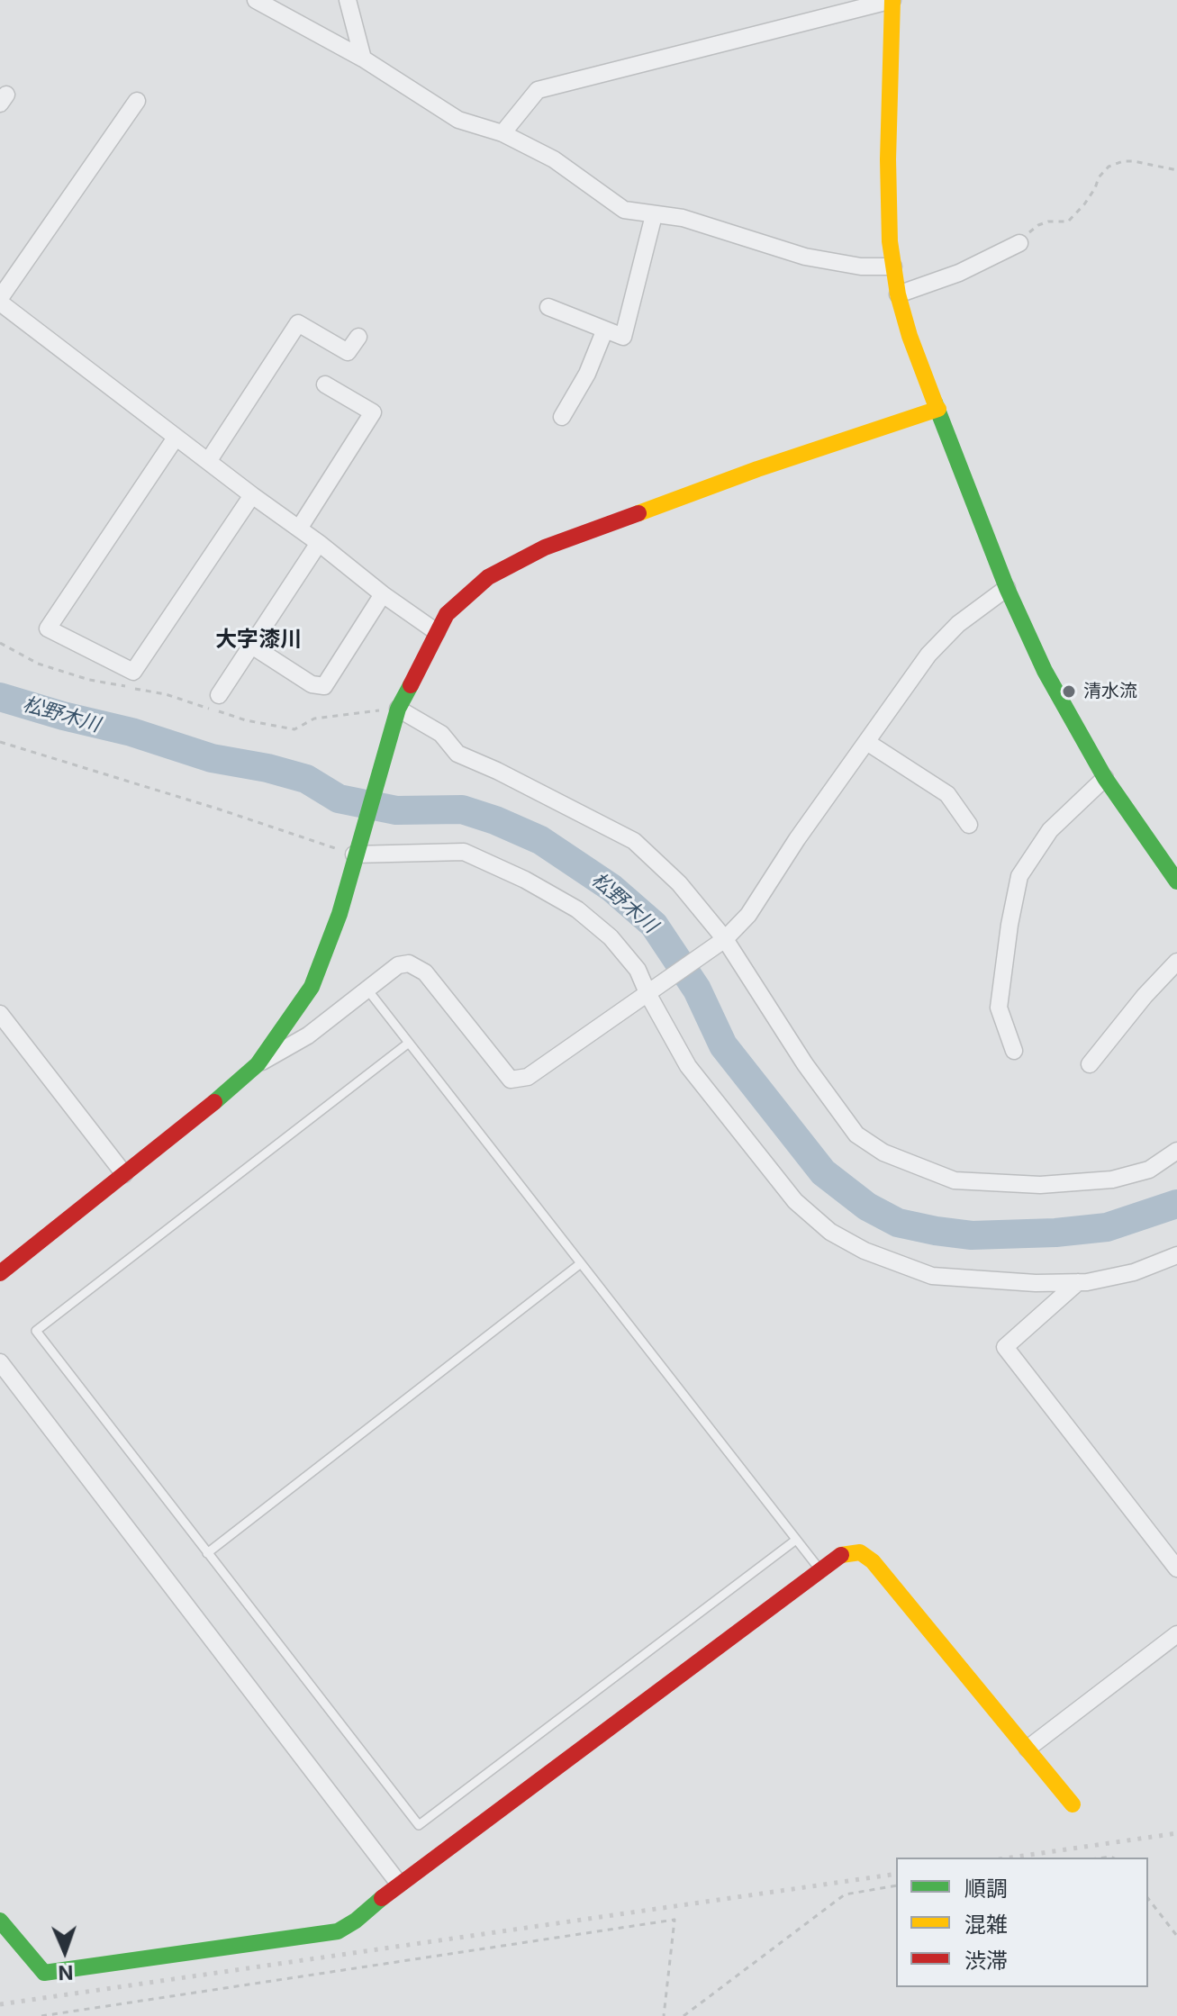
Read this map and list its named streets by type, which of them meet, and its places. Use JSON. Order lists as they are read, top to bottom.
{
  "districts": ["大字漆川"],
  "water": ["松野木川"],
  "places": ["清水流"],
  "legend": ["順調", "混雑", "渋滞"],
  "north": "bottom"
}
